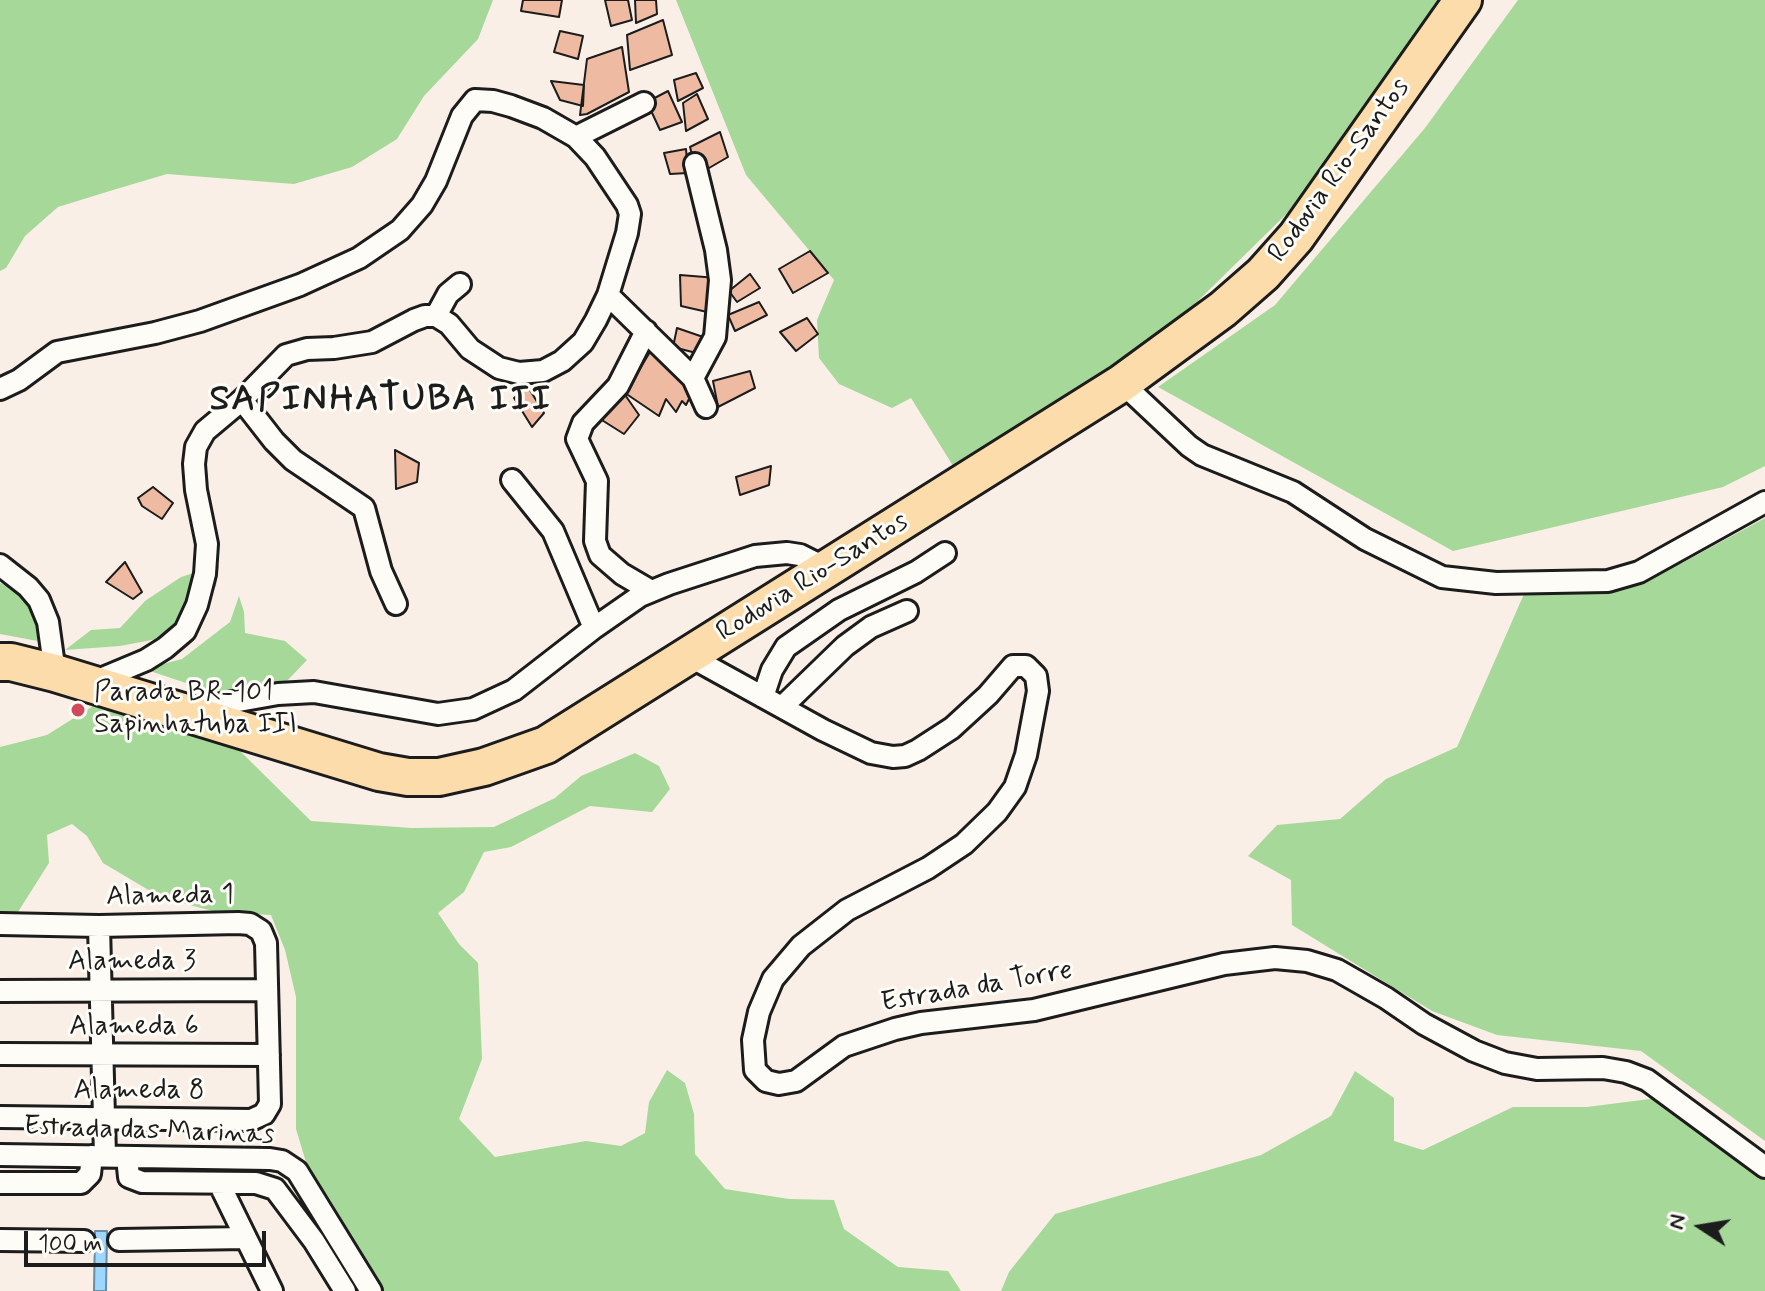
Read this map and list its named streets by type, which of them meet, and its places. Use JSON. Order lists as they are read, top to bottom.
{
  "streets": {
    "highway": ["Rodovia Rio-Santos"],
    "street": [
      "Alameda 1",
      "Alameda 3",
      "Estrada da Torre",
      "Alameda 6",
      "Alameda 8",
      "Estrada das Marinas"
    ]
  },
  "crossings": [
    ["Rodovia Rio-Santos", "Estrada da Torre"],
    ["Alameda 1", "Alameda 3"],
    ["Alameda 1", "Alameda 6"],
    ["Alameda 1", "Alameda 8"]
  ],
  "districts": ["SAPINHATUBA III"],
  "places": ["Parada BR-101 Sapinhatuba III"],
  "scale_bar": "100 m",
  "north": "left"
}
